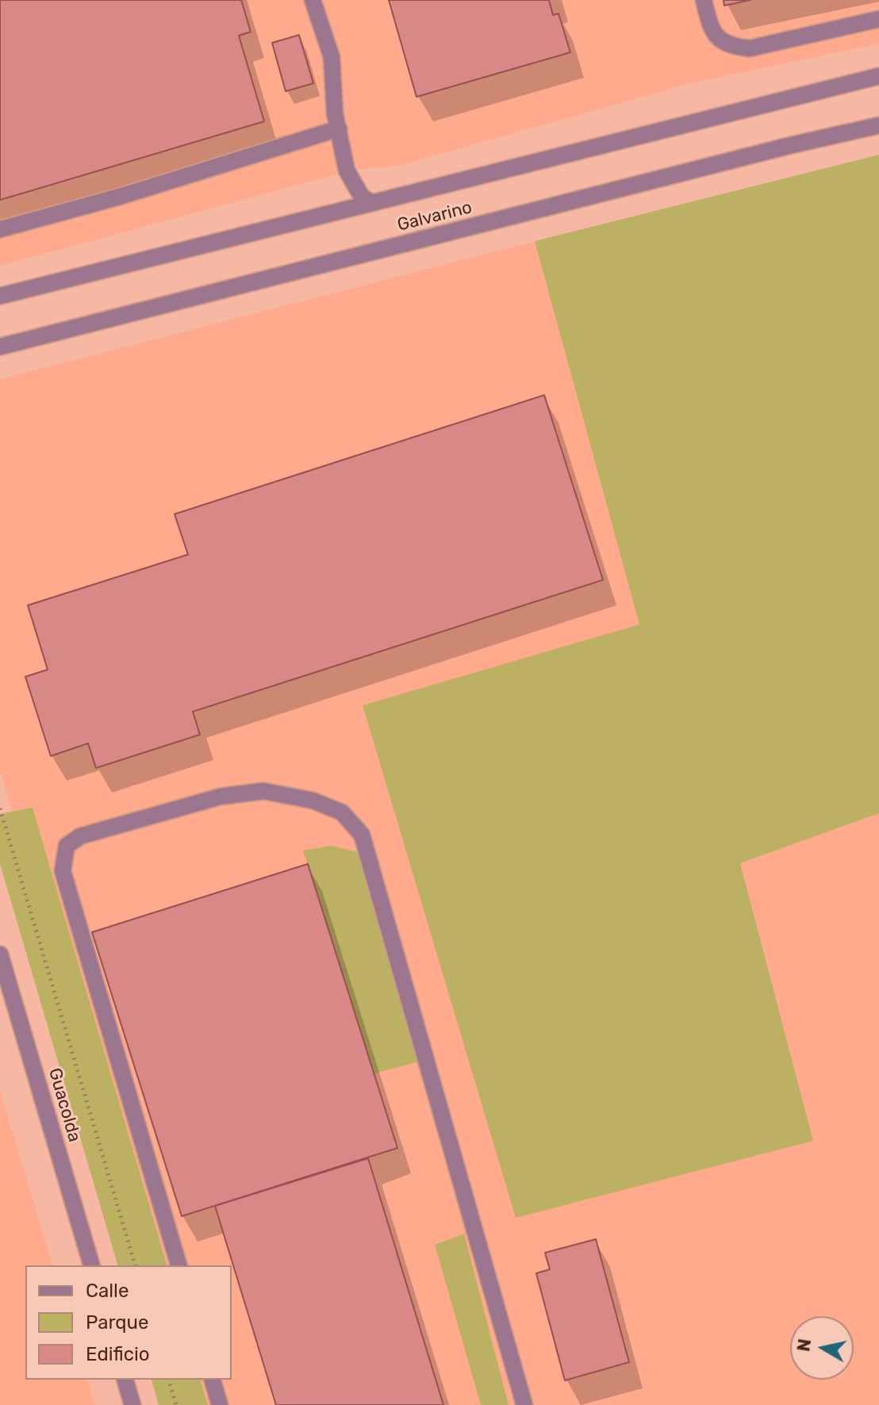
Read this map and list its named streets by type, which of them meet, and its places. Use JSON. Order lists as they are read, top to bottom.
{
  "streets": {
    "street": ["Galvarino", "Guacolda"]
  },
  "legend": ["Calle", "Parque", "Edificio"],
  "north": "left"
}
